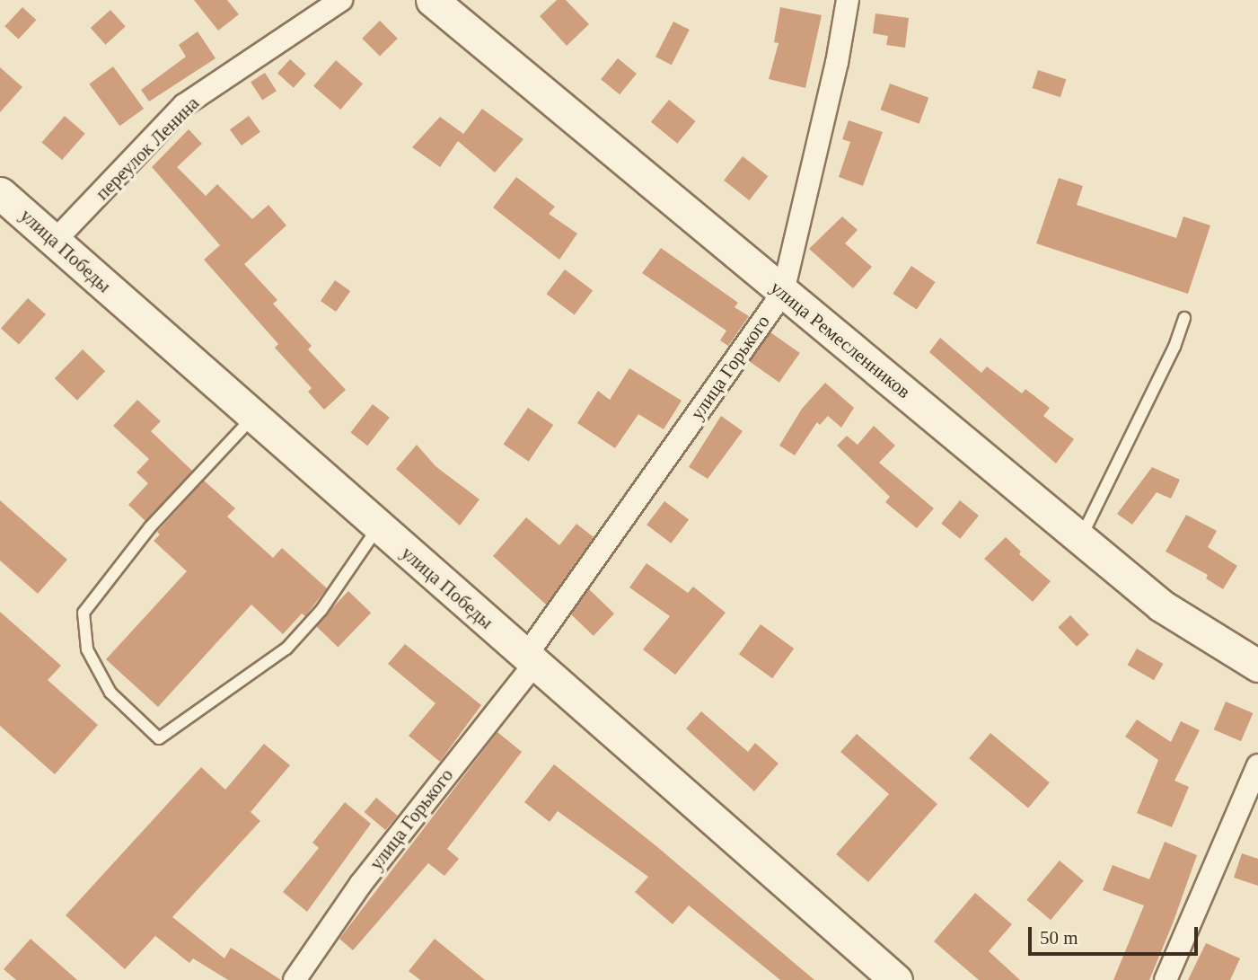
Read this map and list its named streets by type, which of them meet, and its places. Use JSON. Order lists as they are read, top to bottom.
{
  "streets": {
    "main road": ["улица Победы", "улица Ремесленников"],
    "street": ["переулок Ленина", "улица Горького"]
  },
  "crossings": [
    ["переулок Ленина", "улица Победы"],
    ["улица Победы", "улица Горького"],
    ["улица Ремесленников", "улица Горького"]
  ],
  "scale_bar": "50 m"
}
